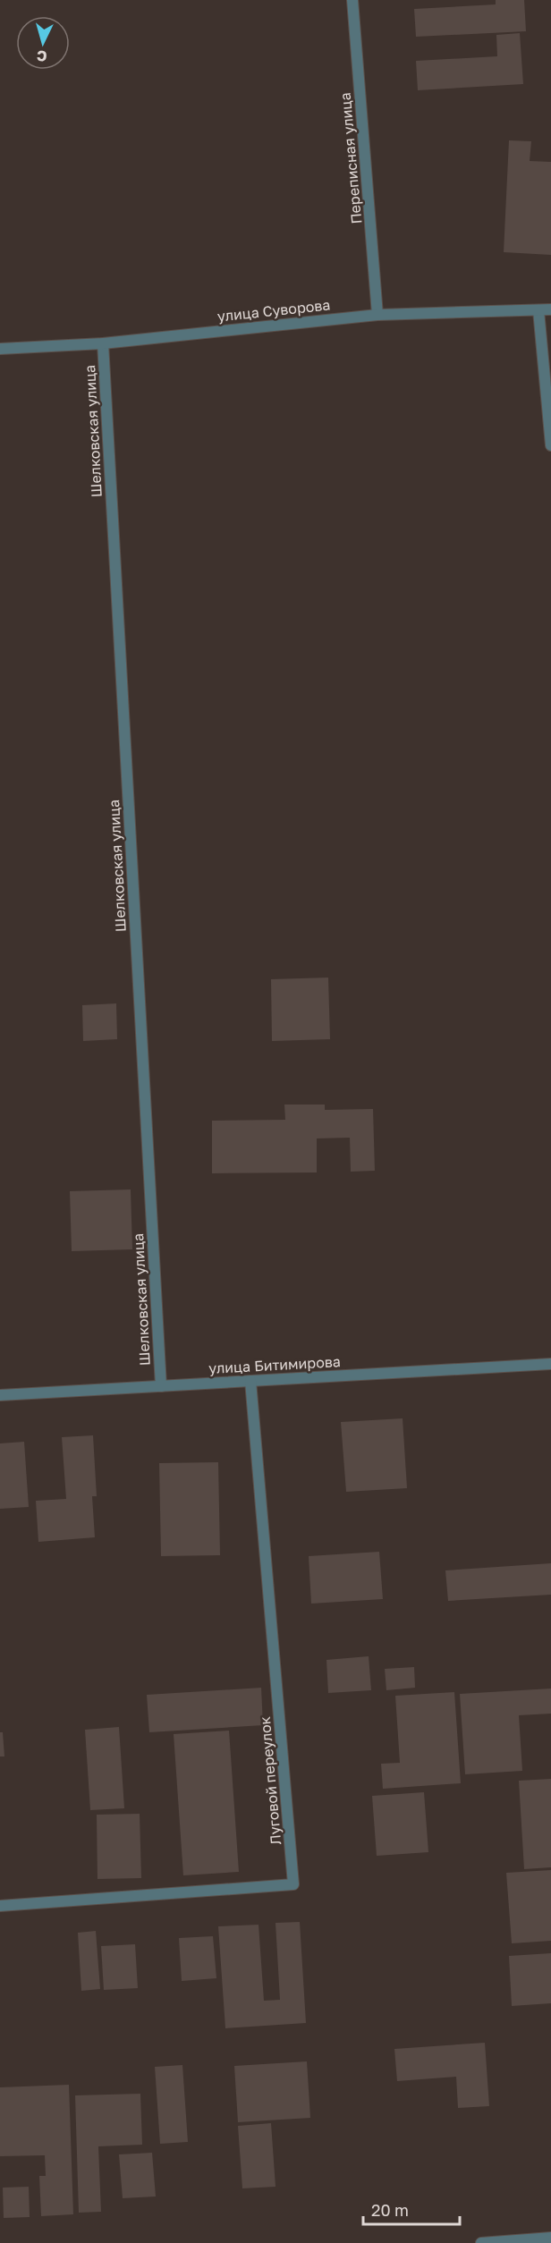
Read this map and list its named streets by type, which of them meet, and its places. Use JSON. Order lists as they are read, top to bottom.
{
  "streets": {
    "street": [
      "Переписная улица",
      "улица Суворова",
      "Шелковская улица",
      "улица Битимирова",
      "Луговой переулок"
    ]
  },
  "crossings": [
    ["Переписная улица", "улица Суворова"],
    ["улица Суворова", "Шелковская улица"],
    ["Шелковская улица", "улица Битимирова"],
    ["улица Битимирова", "Луговой переулок"]
  ],
  "scale_bar": "20 m",
  "north": "bottom"
}
